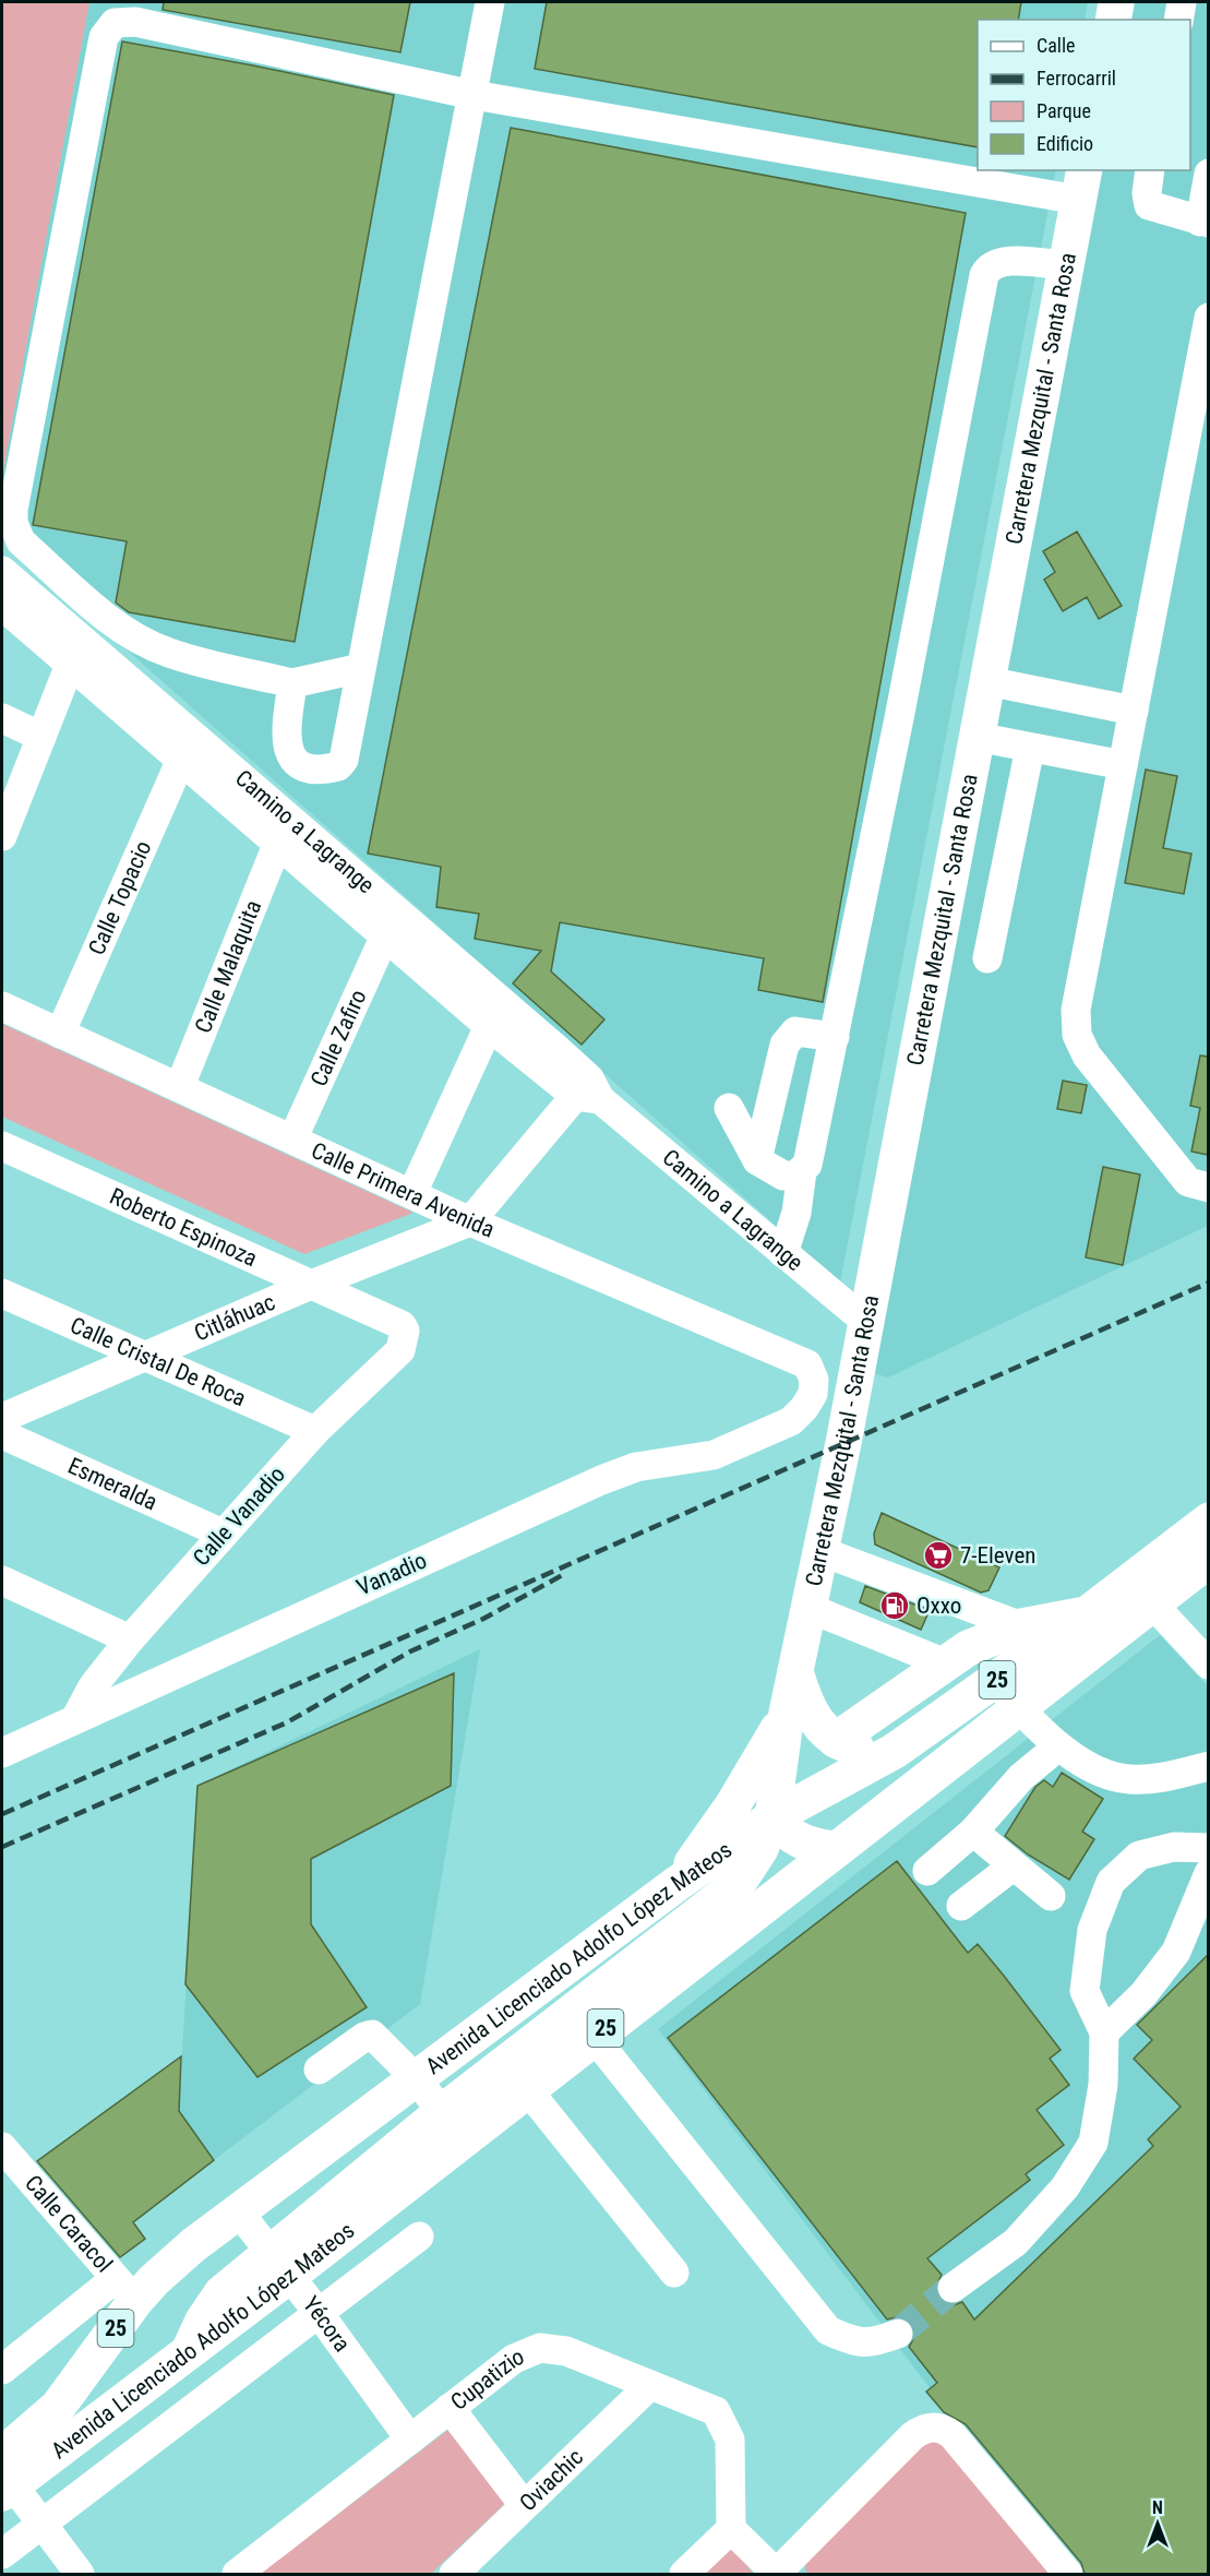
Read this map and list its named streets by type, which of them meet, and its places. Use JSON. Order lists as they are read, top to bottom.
{
  "streets": {
    "main road": ["Carretera Mezquital - Santa Rosa", "25", "Avenida Licenciado Adolfo López Mateos"],
    "street": [
      "Camino a Lagrange",
      "Calle Topacio",
      "Calle Malaquita",
      "Calle Zafiro",
      "Calle Primera Avenida",
      "Roberto Espinoza",
      "Citláhuac",
      "Calle Cristal De Roca",
      "Esmeralda",
      "Calle Vanadio",
      "Vanadio",
      "Calle Caracol",
      "Yécora",
      "Cupatizio",
      "Oviachic"
    ]
  },
  "crossings": [
    ["Carretera Mezquital - Santa Rosa", "Camino a Lagrange"],
    ["Camino a Lagrange", "Calle Topacio"],
    ["Camino a Lagrange", "Calle Malaquita"],
    ["Camino a Lagrange", "Calle Zafiro"],
    ["Calle Topacio", "Calle Primera Avenida"],
    ["Calle Malaquita", "Calle Primera Avenida"],
    ["Calle Zafiro", "Calle Primera Avenida"],
    ["Calle Primera Avenida", "Citláhuac"],
    ["Calle Primera Avenida", "Vanadio"],
    ["Roberto Espinoza", "Citláhuac"],
    ["Roberto Espinoza", "Calle Vanadio"],
    ["Citláhuac", "Calle Cristal De Roca"],
    ["Calle Cristal De Roca", "Calle Vanadio"],
    ["Esmeralda", "Calle Vanadio"],
    ["Calle Vanadio", "Vanadio"],
    ["Avenida Licenciado Adolfo López Mateos", "Calle Caracol"],
    ["Avenida Licenciado Adolfo López Mateos", "Yécora"],
    ["Yécora", "Cupatizio"],
    ["Cupatizio", "Oviachic"]
  ],
  "places": {
    "supermarket": ["7-Eleven"],
    "fuel station": ["Oxxo"]
  },
  "legend": [
    "Calle",
    "Ferrocarril",
    "Parque",
    "Edificio"
  ],
  "north": "top"
}
